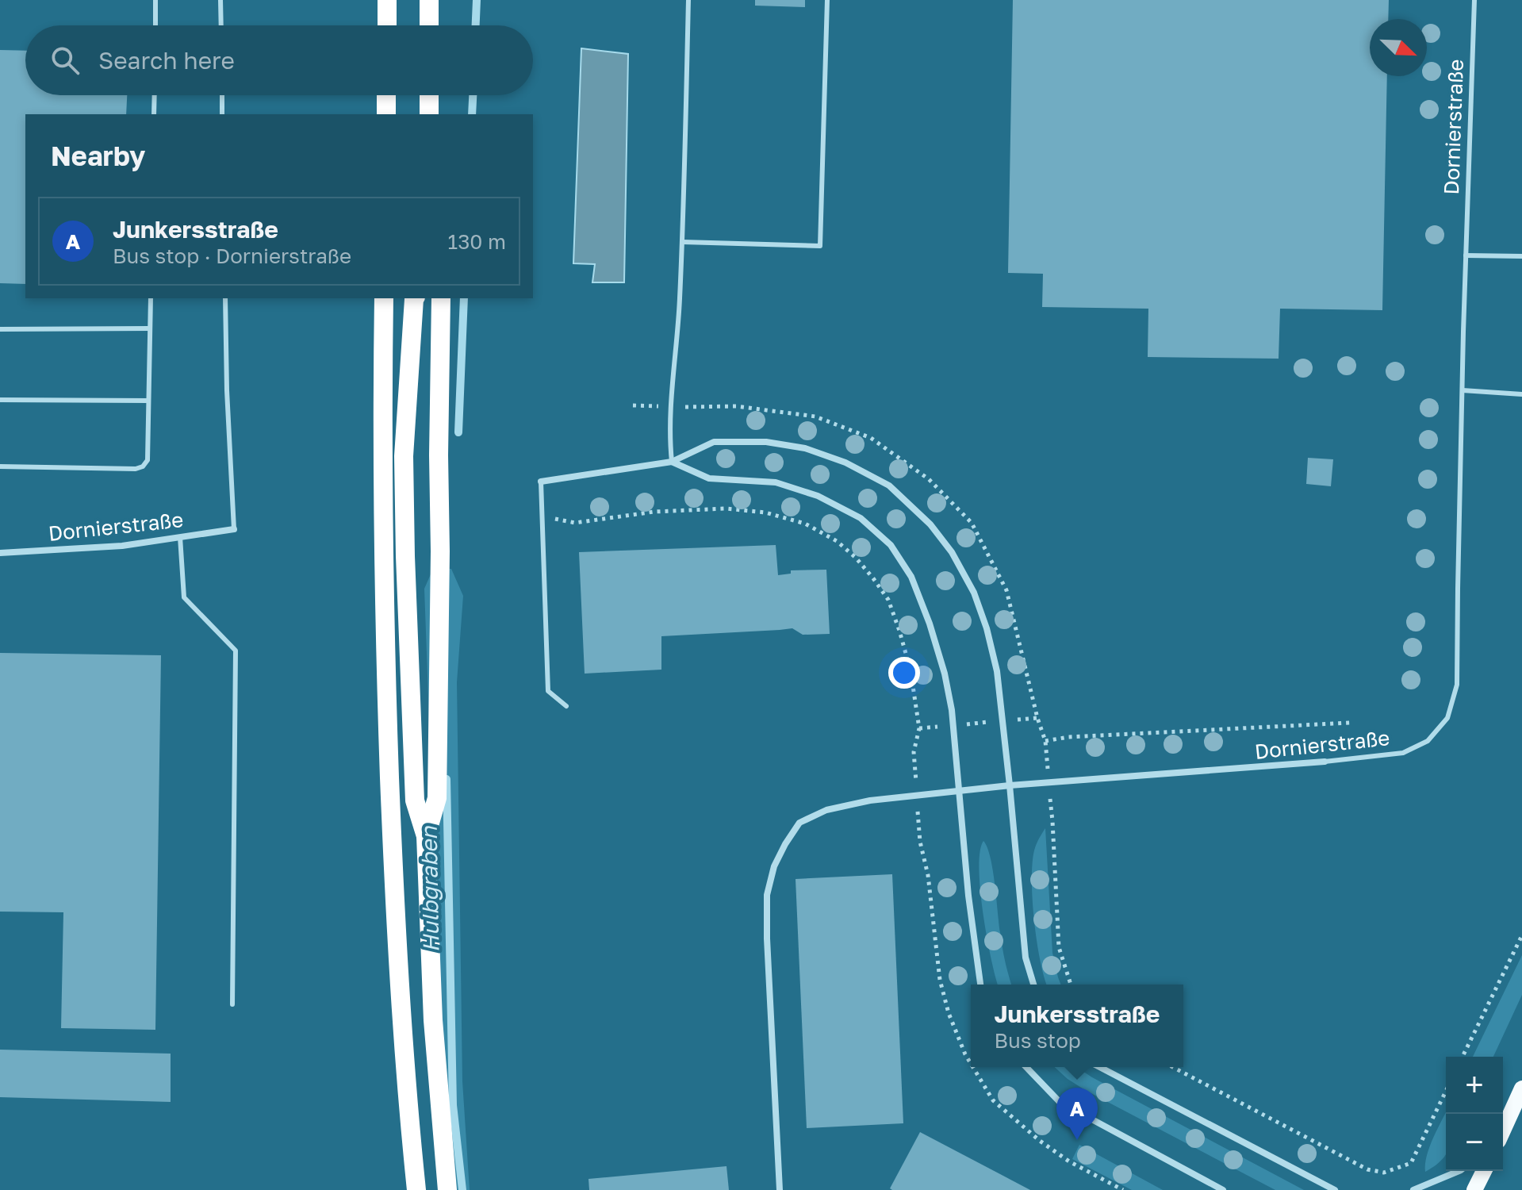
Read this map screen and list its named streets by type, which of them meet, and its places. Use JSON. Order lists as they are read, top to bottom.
{
  "streets": {
    "street": ["Dornierstraße"]
  },
  "water": ["Hulbgraben"],
  "north": "bottom right",
  "page": {
    "search": "Search here",
    "heading": "Nearby",
    "list": [
      {
        "mark": "A",
        "name": "Junkersstraße",
        "note": "Bus stop · Dornierstraße",
        "value": "130 m"
      }
    ],
    "popup": ["Junkersstraße", "Bus stop"],
    "map_buttons": ["+", "−"],
    "pins": "A"
  }
}
